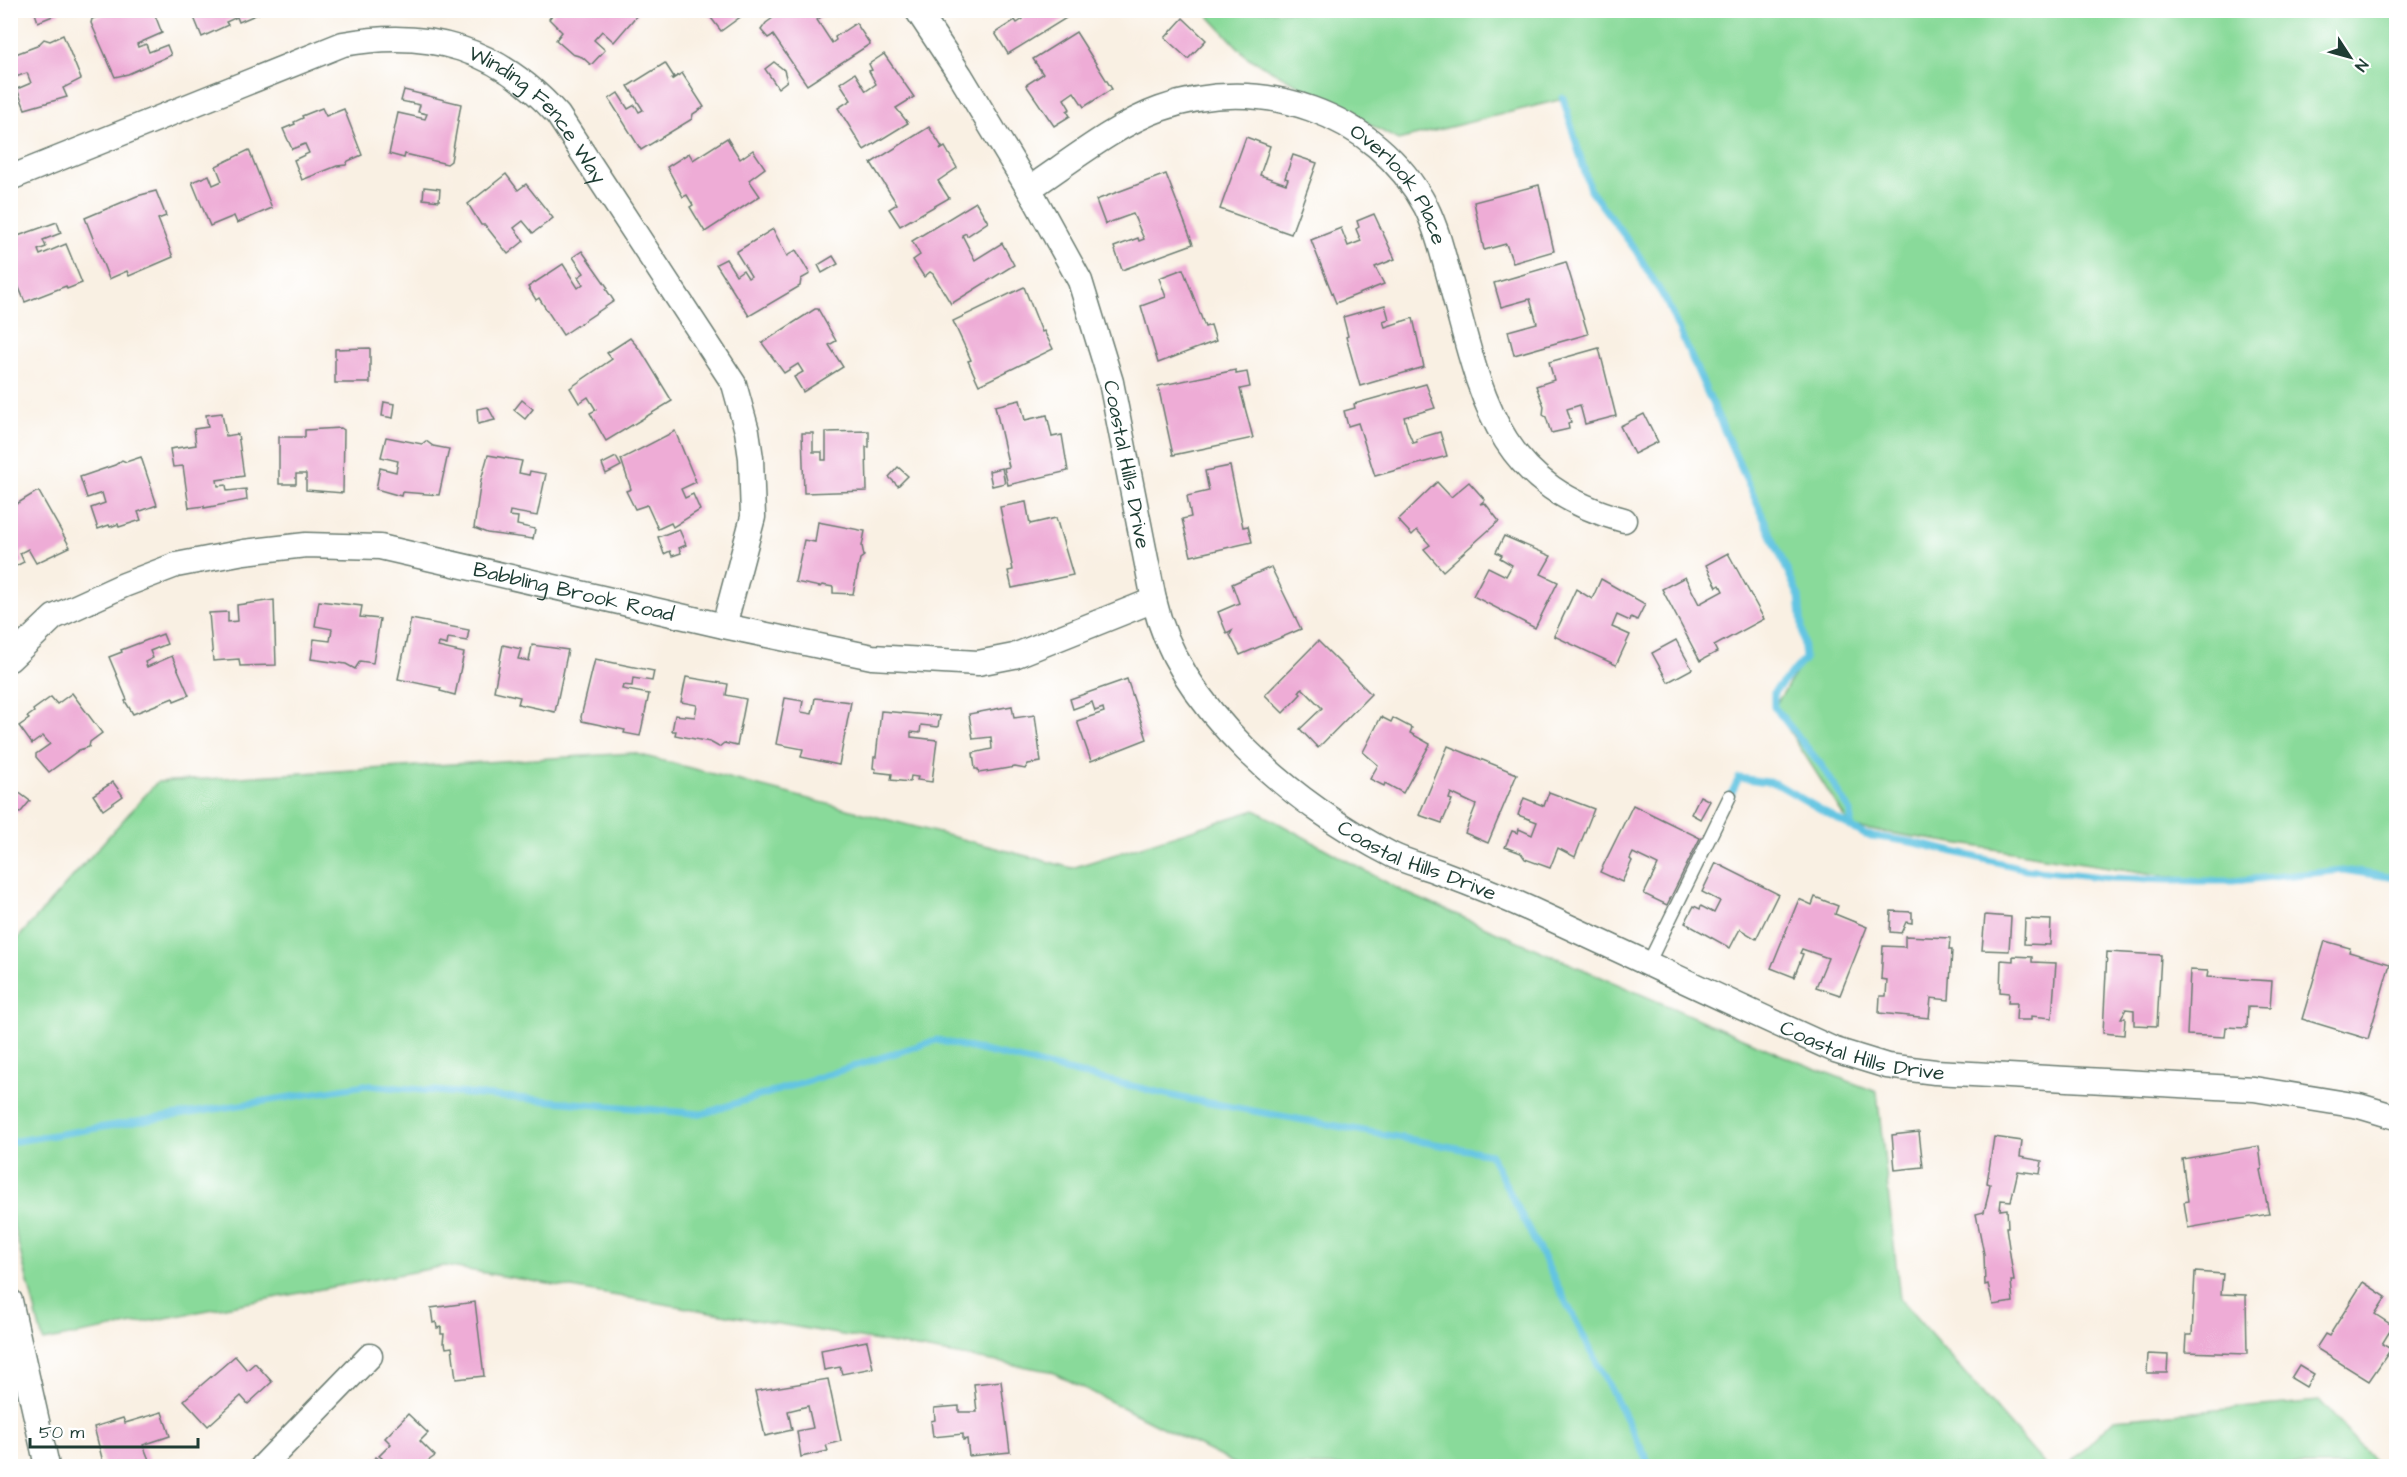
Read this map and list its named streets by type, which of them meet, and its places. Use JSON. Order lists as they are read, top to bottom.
{
  "streets": {
    "street": [
      "Winding Fence Way",
      "Overlook Place",
      "Coastal Hills Drive",
      "Babbling Brook Road"
    ]
  },
  "crossings": [
    ["Winding Fence Way", "Babbling Brook Road"],
    ["Overlook Place", "Coastal Hills Drive"],
    ["Coastal Hills Drive", "Babbling Brook Road"]
  ],
  "scale_bar": "50 m",
  "north": "bottom right"
}
